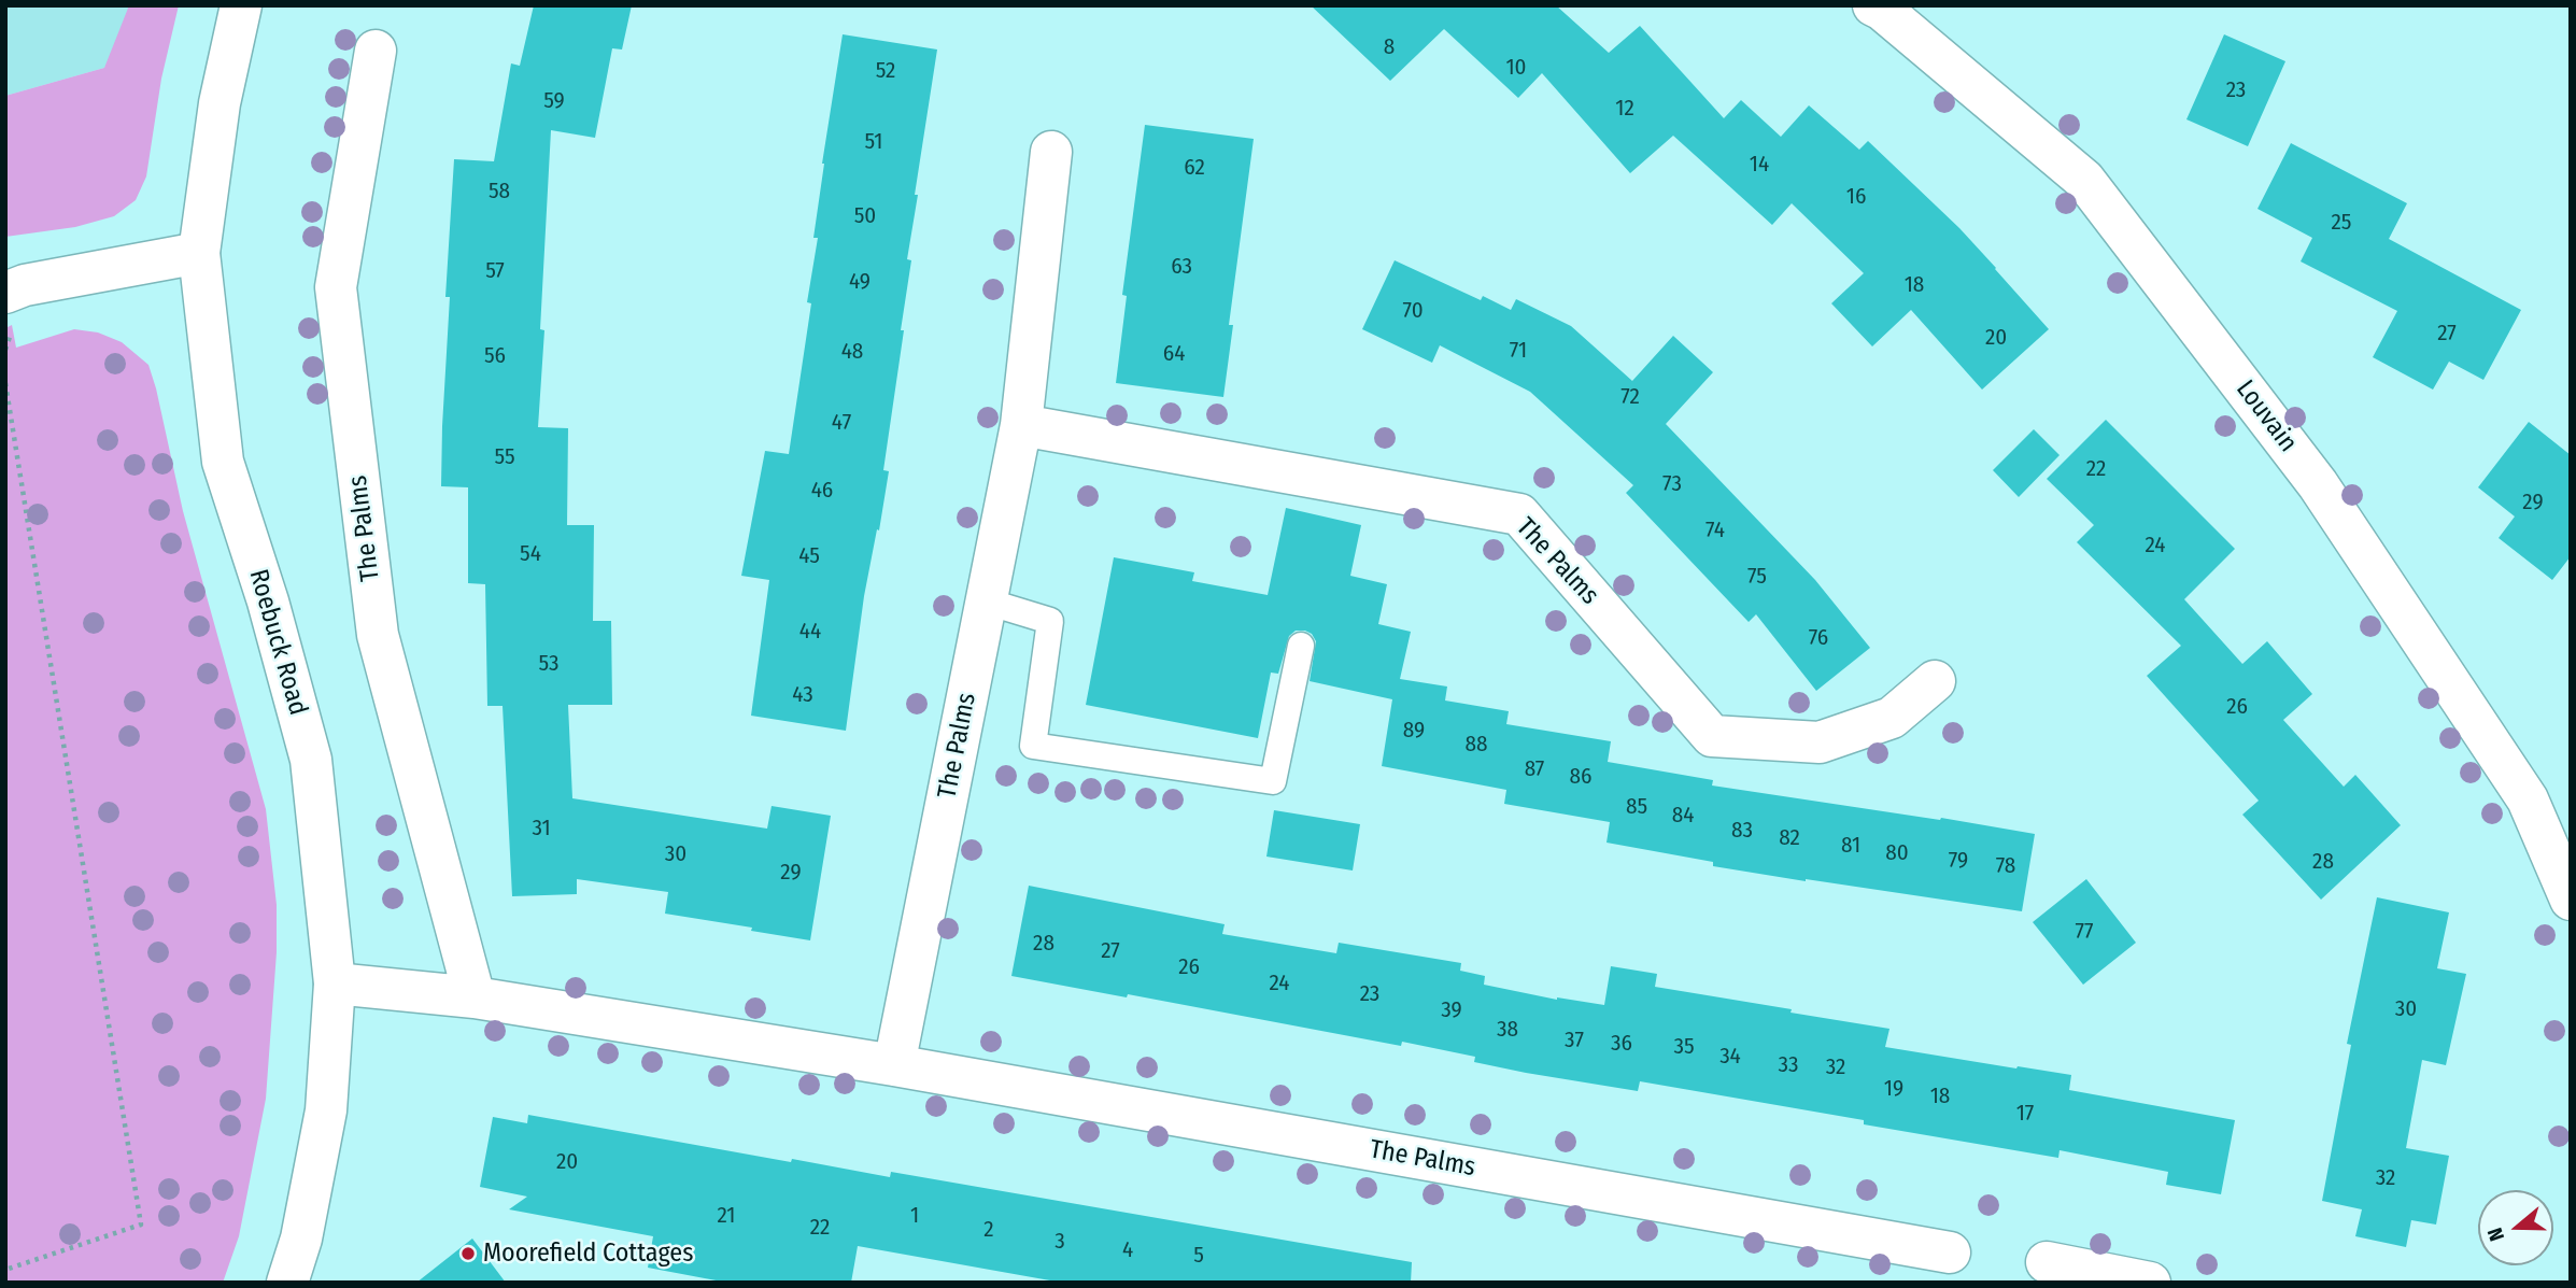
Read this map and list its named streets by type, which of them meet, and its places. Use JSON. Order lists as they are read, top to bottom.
{
  "streets": {
    "street": ["Louvain", "The Palms", "Roebuck Road"]
  },
  "crossings": [
    ["The Palms", "Roebuck Road"]
  ],
  "places": ["Moorefield Cottages"],
  "house_numbers": [
    "8",
    "10",
    "52",
    "23",
    "59",
    "12",
    "51",
    "14",
    "62",
    "58",
    "16",
    "50",
    "25",
    "63",
    "57",
    "49",
    "18",
    "70",
    "27",
    "20",
    "71",
    "48",
    "64",
    "56",
    "72",
    "47",
    "55",
    "22",
    "73",
    "46",
    "29",
    "74",
    "24",
    "54",
    "45",
    "75",
    "44",
    "76",
    "53",
    "43",
    "26",
    "89",
    "88",
    "87",
    "86",
    "85",
    "84",
    "31",
    "83",
    "82",
    "81",
    "80",
    "30",
    "79",
    "28",
    "78",
    "29",
    "77",
    "28",
    "27",
    "26",
    "24",
    "23",
    "30",
    "39",
    "38",
    "37",
    "36",
    "35",
    "34",
    "33",
    "32",
    "19",
    "18",
    "17",
    "20",
    "32",
    "21",
    "1",
    "22",
    "2",
    "3",
    "4",
    "5"
  ],
  "north": "left"
}
